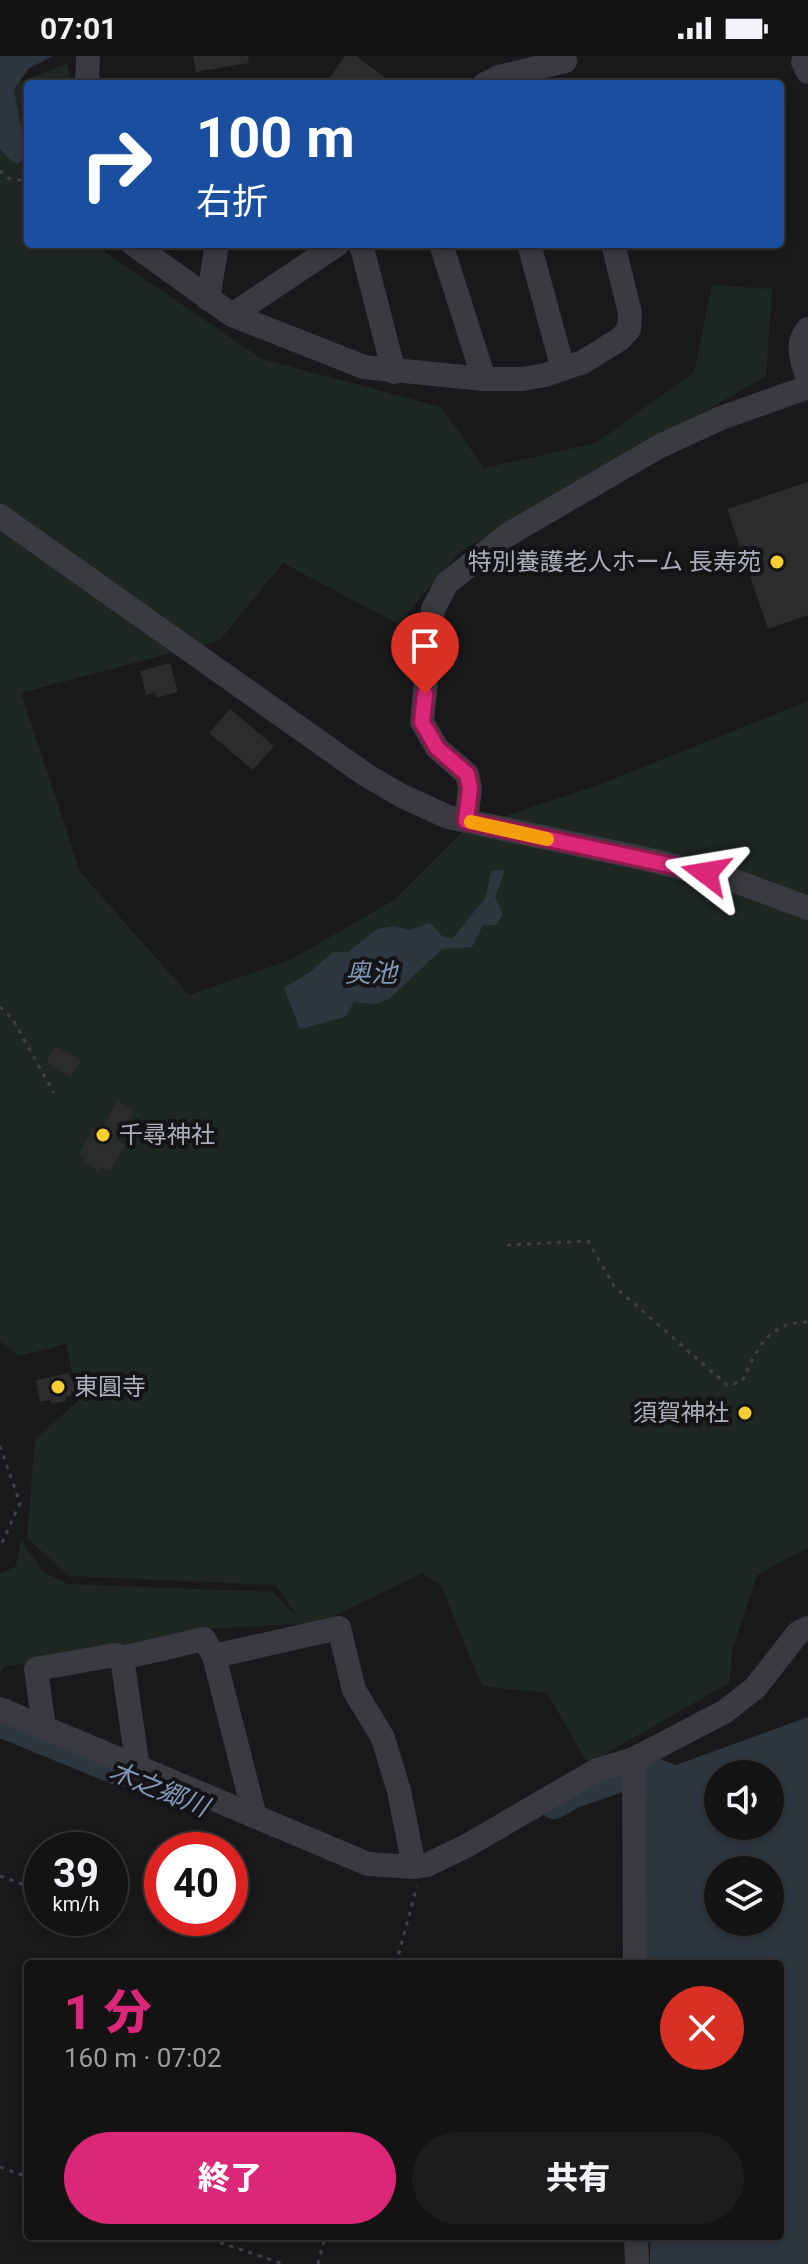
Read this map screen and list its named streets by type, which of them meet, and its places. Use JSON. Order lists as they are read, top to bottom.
{
  "water": ["奥池", "木之郷川"],
  "places": [
    "特別養護老人ホーム 長寿苑",
    "千尋神社",
    "東圓寺",
    "須賀神社"
  ],
  "page": {
    "status": "07:01",
    "turn": ["100 m", "右折"],
    "speed": "39 km/h",
    "limit": "40",
    "heading": ["1 分", "160 m · 07:02"],
    "buttons": ["終了", "共有"]
  }
}
